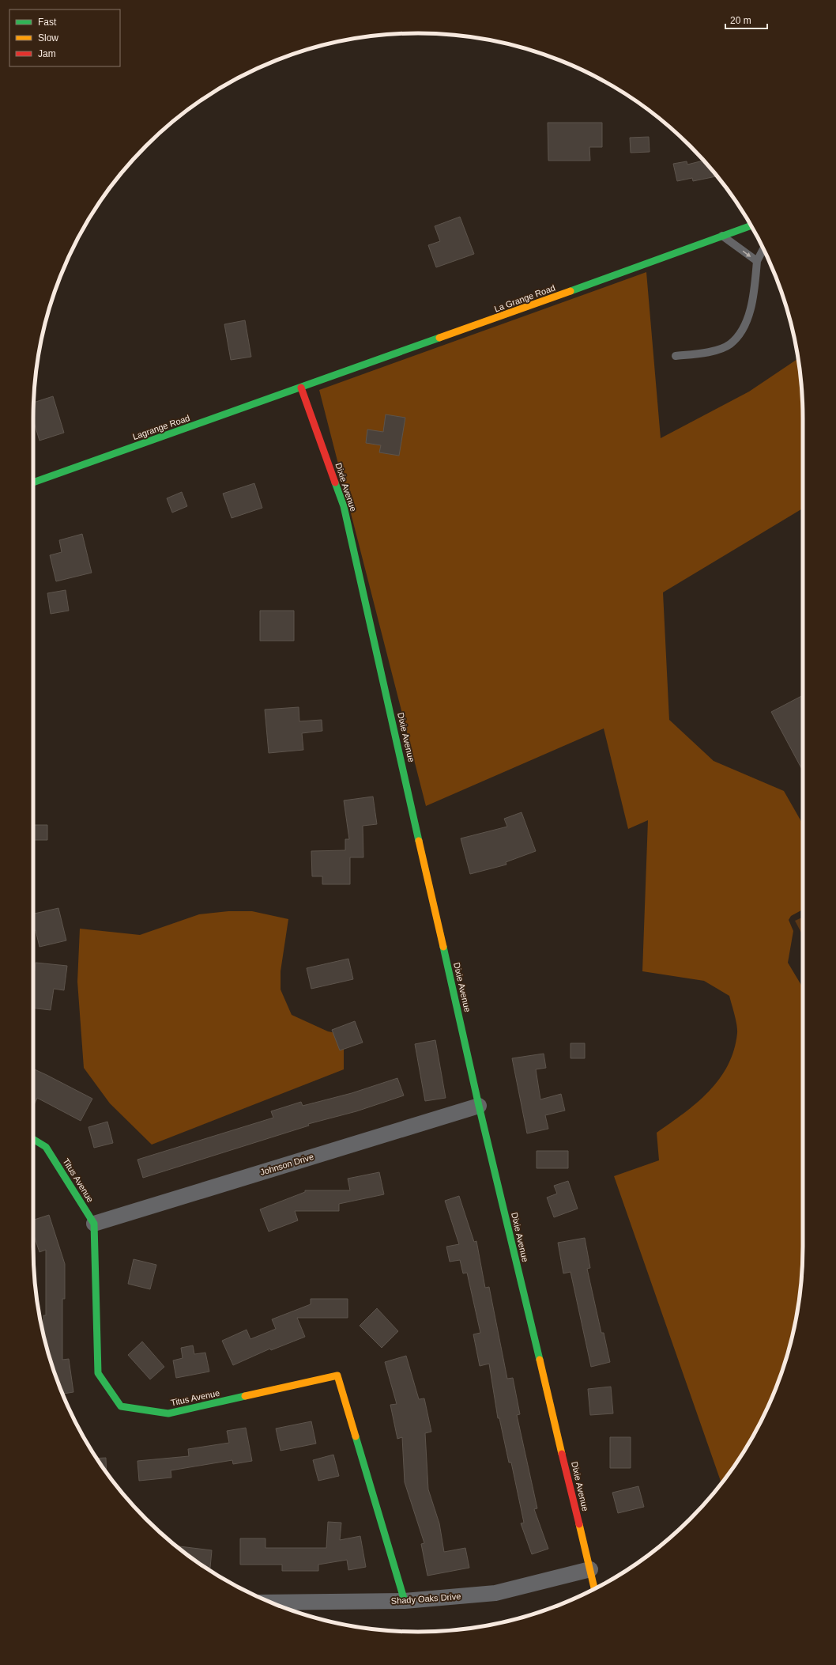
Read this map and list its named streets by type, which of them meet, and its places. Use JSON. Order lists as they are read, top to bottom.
{
  "streets": {
    "street": [
      "La Grange Road",
      "Lagrange Road",
      "Dixie Avenue",
      "Johnson Drive",
      "Titus Avenue",
      "Shady Oaks Drive"
    ]
  },
  "crossings": [
    ["La Grange Road", "Lagrange Road"],
    ["La Grange Road", "Dixie Avenue"],
    ["Lagrange Road", "Dixie Avenue"],
    ["Dixie Avenue", "Johnson Drive"],
    ["Dixie Avenue", "Shady Oaks Drive"],
    ["Johnson Drive", "Titus Avenue"],
    ["Titus Avenue", "Shady Oaks Drive"]
  ],
  "legend": ["Fast", "Slow", "Jam"],
  "scale_bar": "20 m"
}
